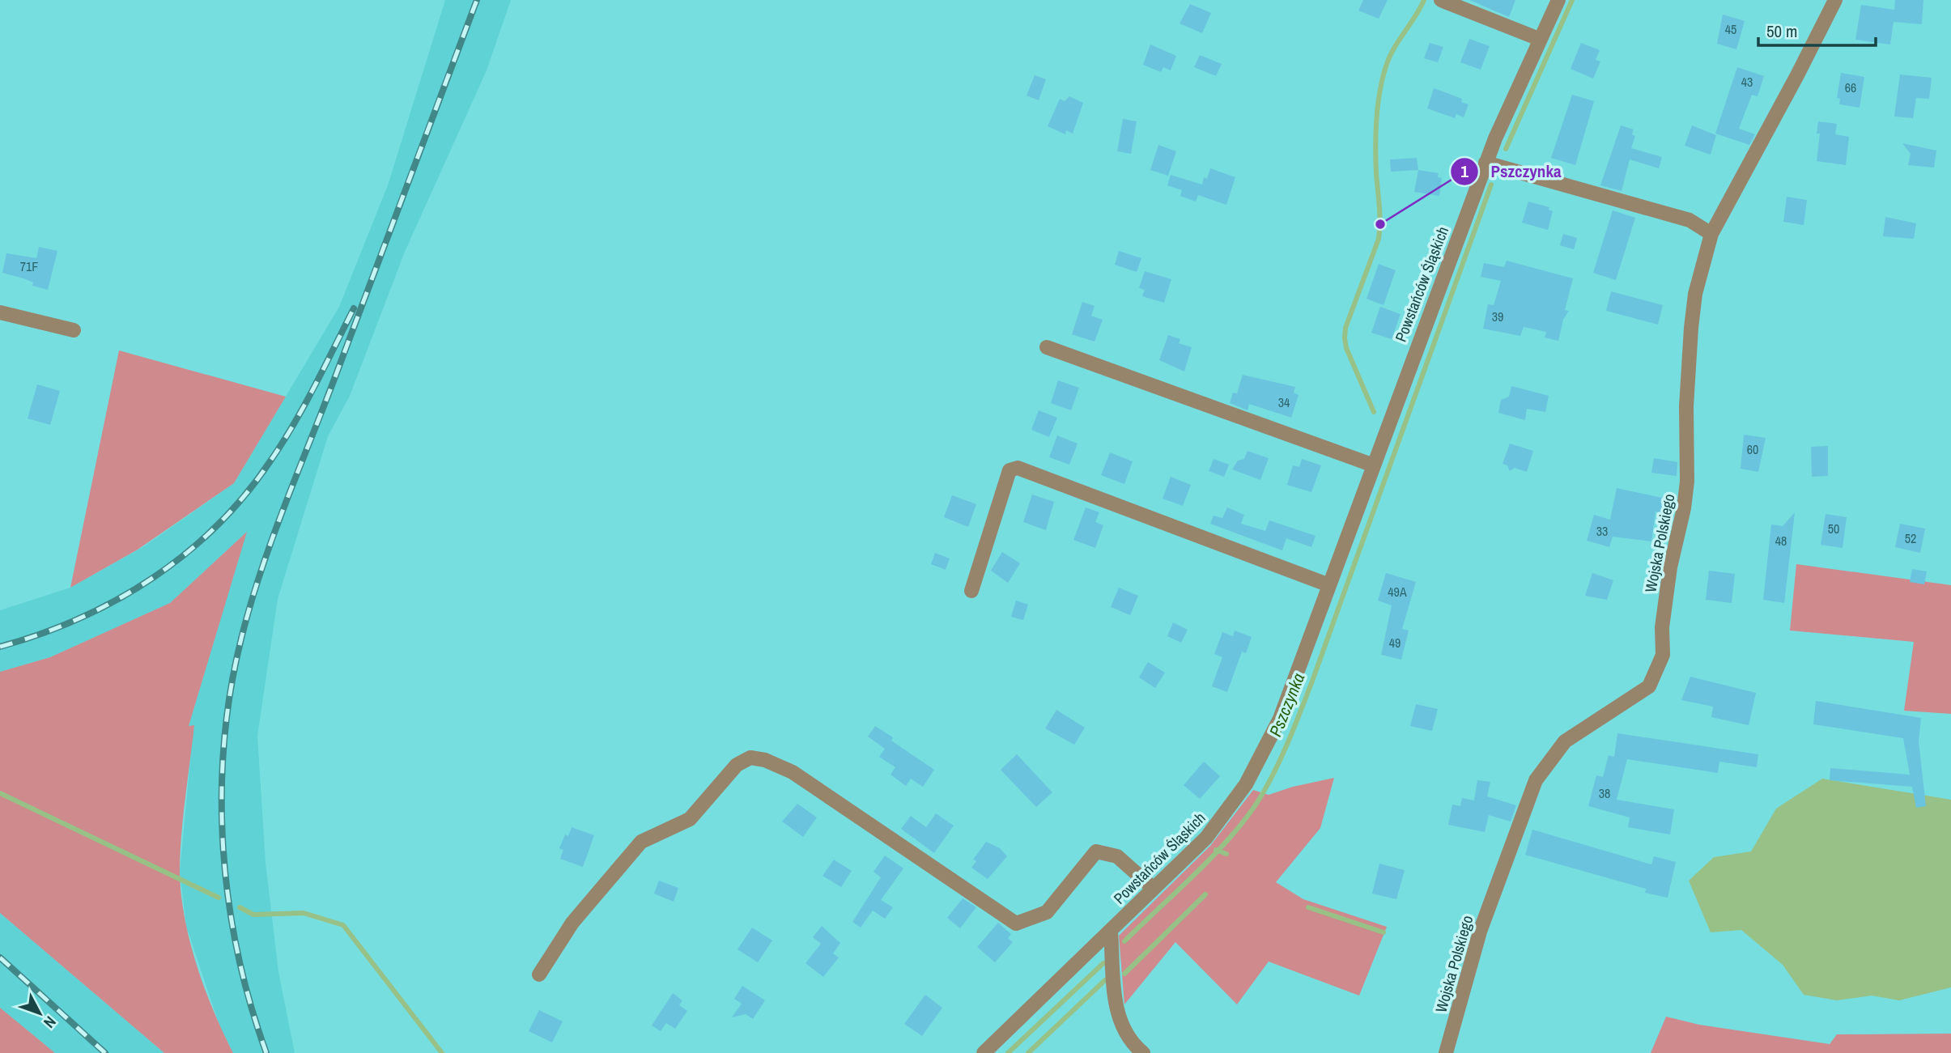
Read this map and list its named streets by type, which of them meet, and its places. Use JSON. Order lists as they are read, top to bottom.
{
  "streets": {
    "street": ["Powstańców Śląskich", "Wojska Polskiego"]
  },
  "water": ["Pszczynka"],
  "places": ["Pszczynka"],
  "house_numbers": [
    "45",
    "43",
    "66",
    "71F",
    "39",
    "34",
    "60",
    "50",
    "33",
    "52",
    "48",
    "49A",
    "49",
    "38"
  ],
  "scale_bar": "50 m",
  "north": "bottom right"
}
